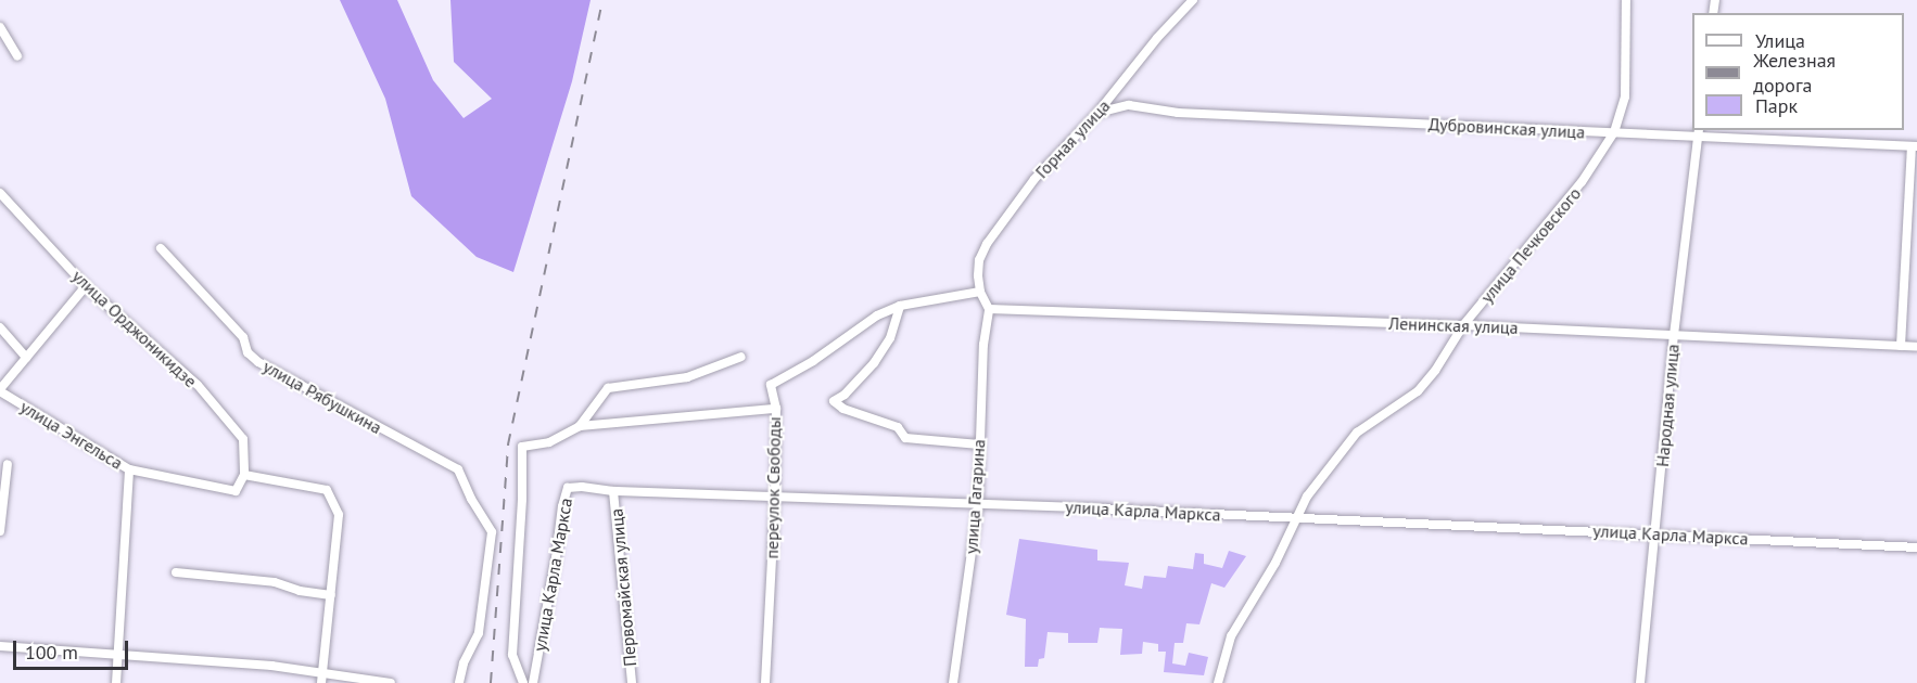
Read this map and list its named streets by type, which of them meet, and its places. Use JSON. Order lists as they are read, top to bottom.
{
  "streets": {
    "street": [
      "Дубровинская улица",
      "Горная улица",
      "улица Печковского",
      "Ленинская улица",
      "улица Орджоникидзе",
      "улица Рябушкина",
      "Народная улица",
      "улица Энгельса",
      "переулок Свободы",
      "улица Гагарина",
      "улица Карла Маркса",
      "Первомайская улица"
    ]
  },
  "crossings": [
    ["Дубровинская улица", "Горная улица"],
    ["Дубровинская улица", "улица Печковского"],
    ["Дубровинская улица", "Народная улица"],
    ["Горная улица", "Ленинская улица"],
    ["Горная улица", "улица Гагарина"],
    ["улица Печковского", "Ленинская улица"],
    ["улица Печковского", "улица Карла Маркса"],
    ["Ленинская улица", "Народная улица"],
    ["Ленинская улица", "улица Гагарина"],
    ["улица Орджоникидзе", "улица Энгельса"],
    ["Народная улица", "улица Карла Маркса"],
    ["переулок Свободы", "улица Карла Маркса"],
    ["улица Гагарина", "улица Карла Маркса"],
    ["улица Карла Маркса", "Первомайская улица"]
  ],
  "legend": ["Улица", "Железная дорога", "Парк"],
  "scale_bar": "100 m"
}
